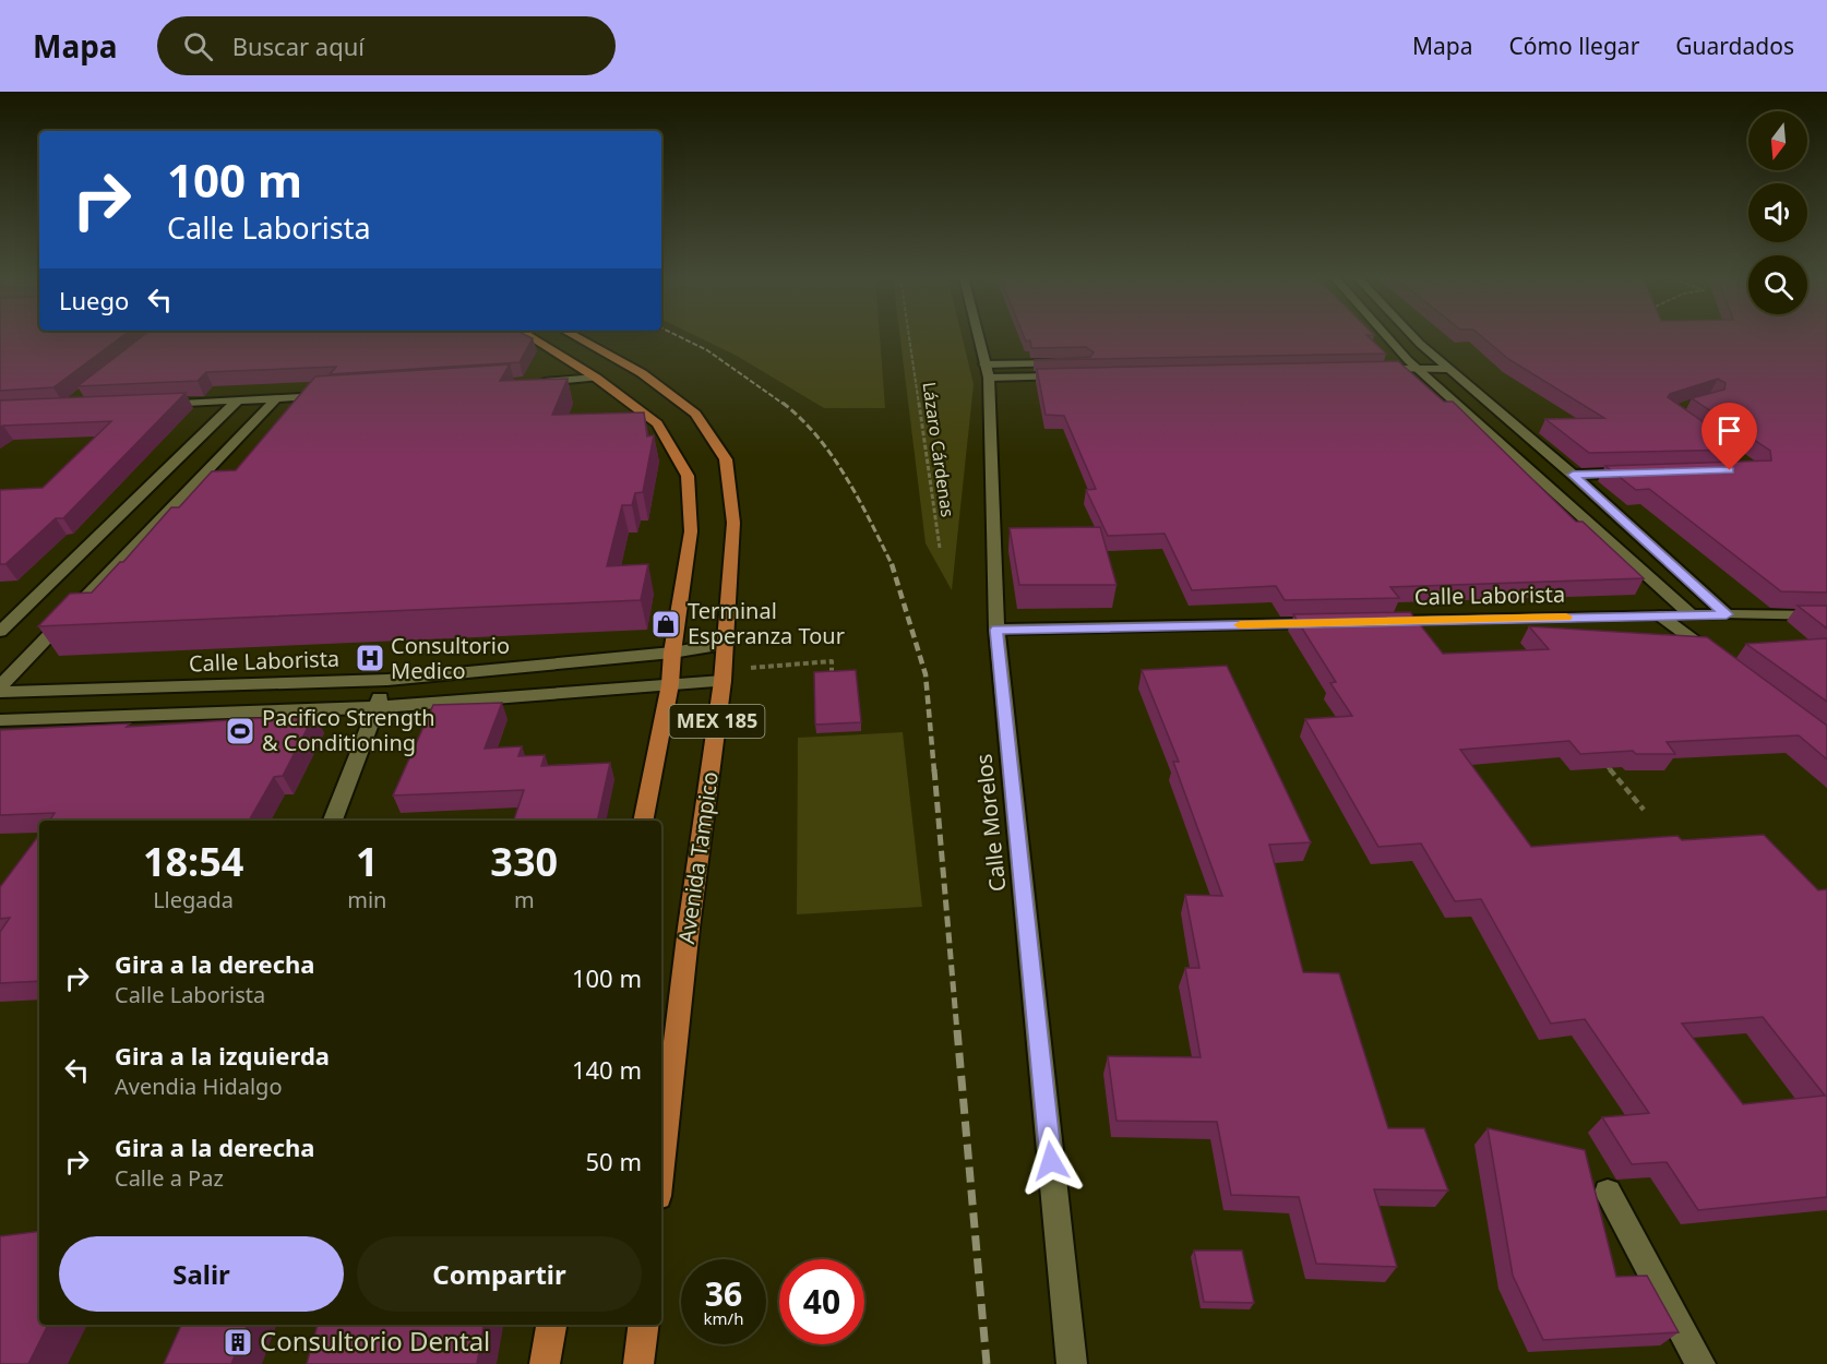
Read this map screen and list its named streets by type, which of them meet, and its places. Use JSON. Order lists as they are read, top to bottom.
{
  "streets": {
    "main road": ["MEX 185", "Avenida Tampico"],
    "street": ["Calle Laborista", "Calle Morelos"],
    "path": ["Lázaro Cárdenas"]
  },
  "crossings": [
    ["Calle Laborista", "MEX 185"],
    ["Calle Laborista", "Avenida Tampico"]
  ],
  "places": {
    "shop": ["Terminal Esperanza Tour"],
    "hospital": ["Consultorio Medico"],
    "sports": ["Pacifico Strength & Conditioning"],
    "building": ["Consultorio Dental"]
  },
  "north": "bottom",
  "page": {
    "header": "Mapa",
    "search": "Buscar aquí",
    "nav": ["Mapa", "Cómo llegar", "Guardados"],
    "turn": ["100 m", "Calle Laborista"],
    "then": "Luego",
    "eta": [
      "18:54",
      "Llegada",
      "1",
      "min",
      "330",
      "m"
    ],
    "list": [
      {
        "name": "Gira a la derecha",
        "note": "Calle Laborista",
        "value": "100 m"
      },
      {
        "name": "Gira a la izquierda",
        "note": "Avendia Hidalgo",
        "value": "140 m"
      },
      {
        "name": "Gira a la derecha",
        "note": "Calle a Paz",
        "value": "50 m"
      }
    ],
    "buttons": ["Salir", "Compartir"],
    "speed": "36 km/h",
    "limit": "40"
  }
}
